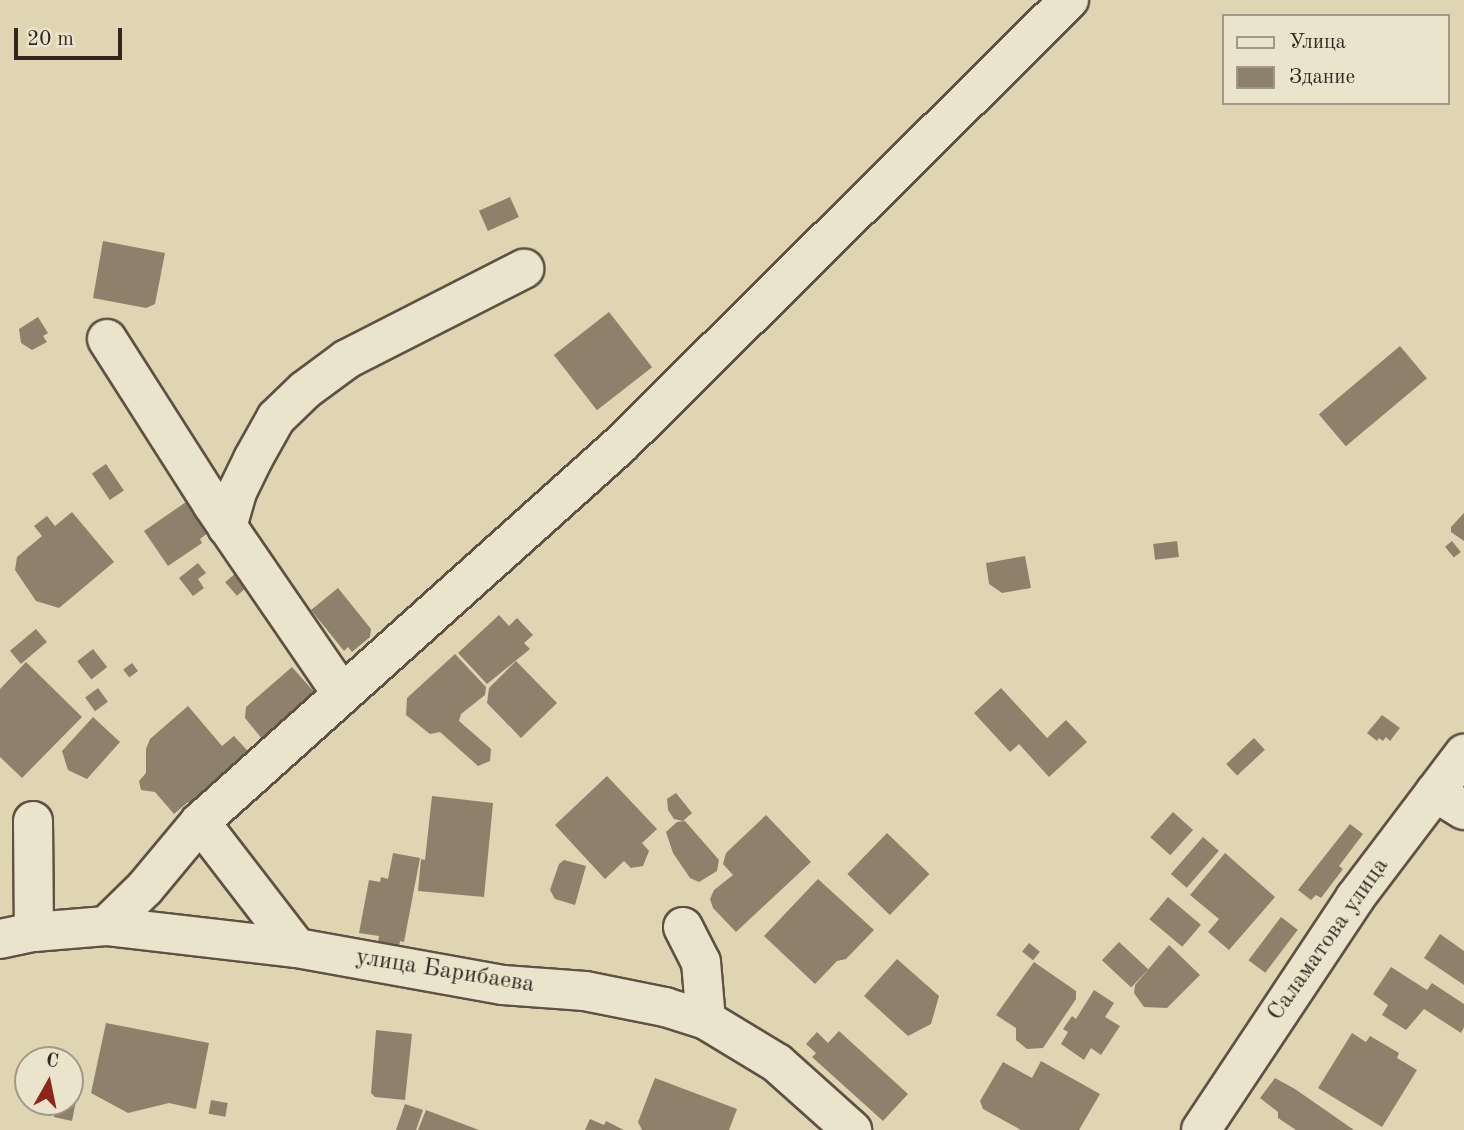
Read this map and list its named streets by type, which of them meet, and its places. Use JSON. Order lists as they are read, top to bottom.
{
  "streets": {
    "street": ["Саламатова улица", "улица Барибаева"]
  },
  "legend": ["Улица", "Здание"],
  "scale_bar": "20 m",
  "north": "top"
}
